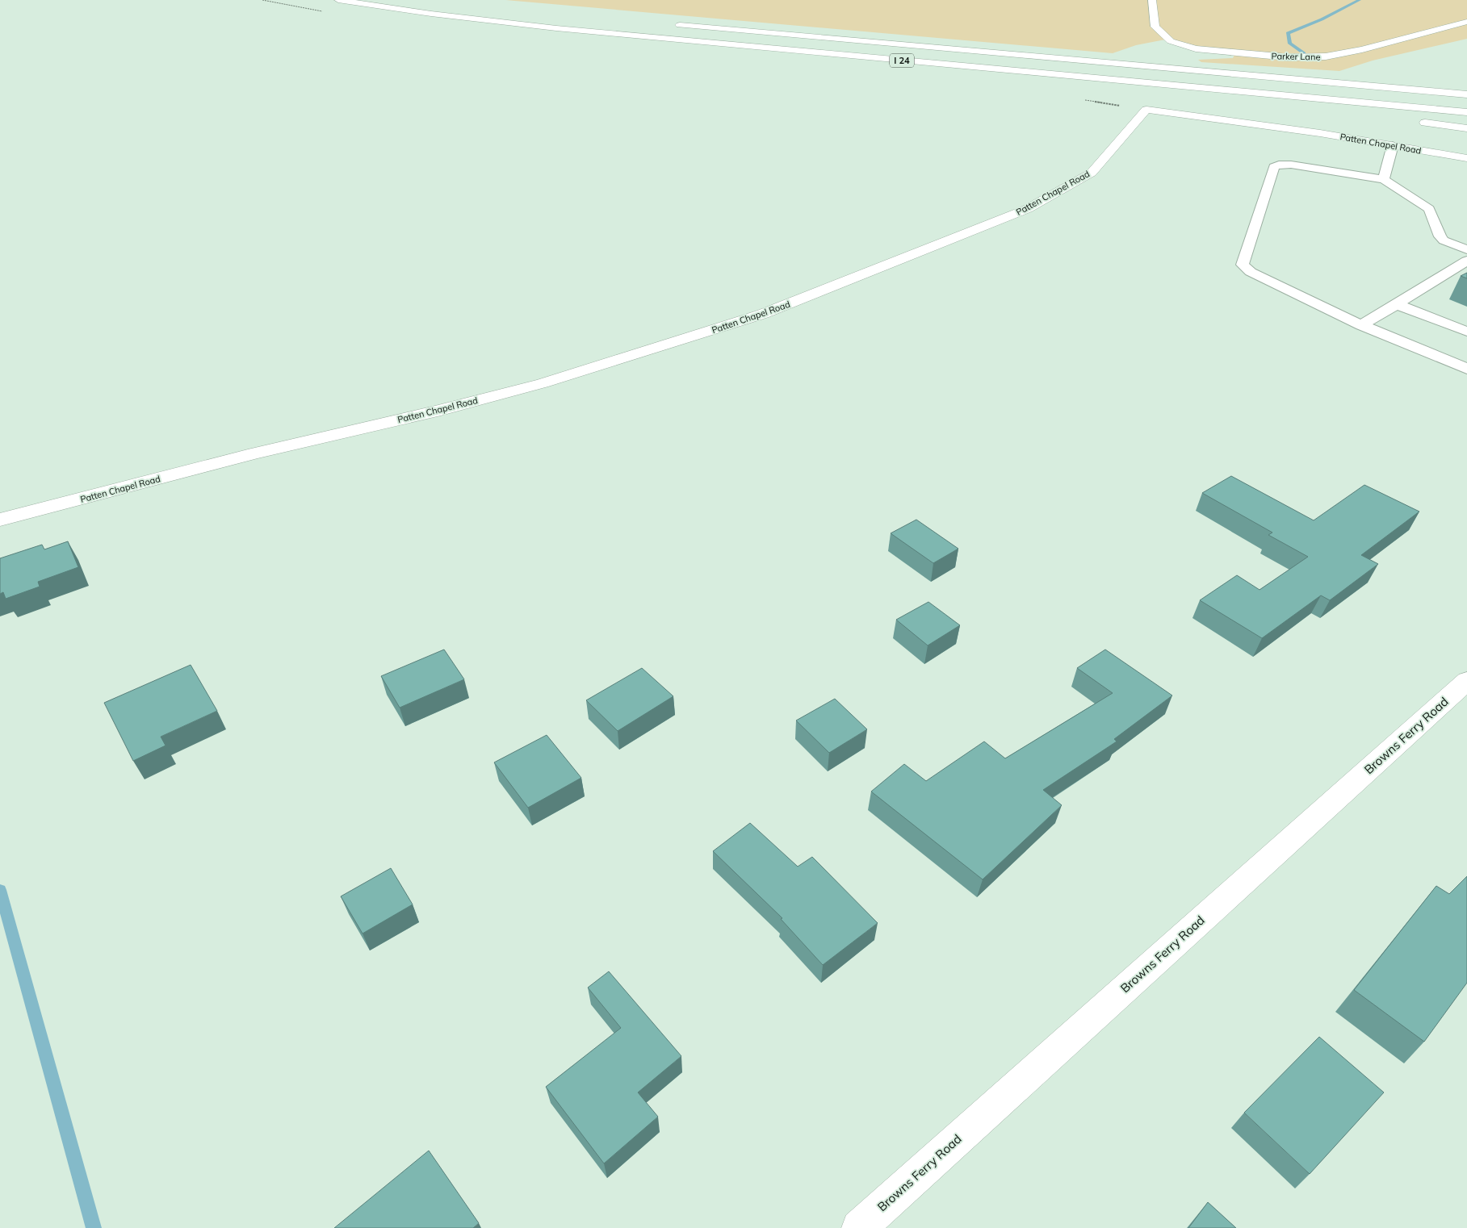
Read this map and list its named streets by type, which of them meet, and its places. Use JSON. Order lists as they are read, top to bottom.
{
  "streets": {
    "main road": [
      "Parker Lane",
      "I 24",
      "Patten Chapel Road",
      "Browns Ferry Road"
    ]
  }
}
